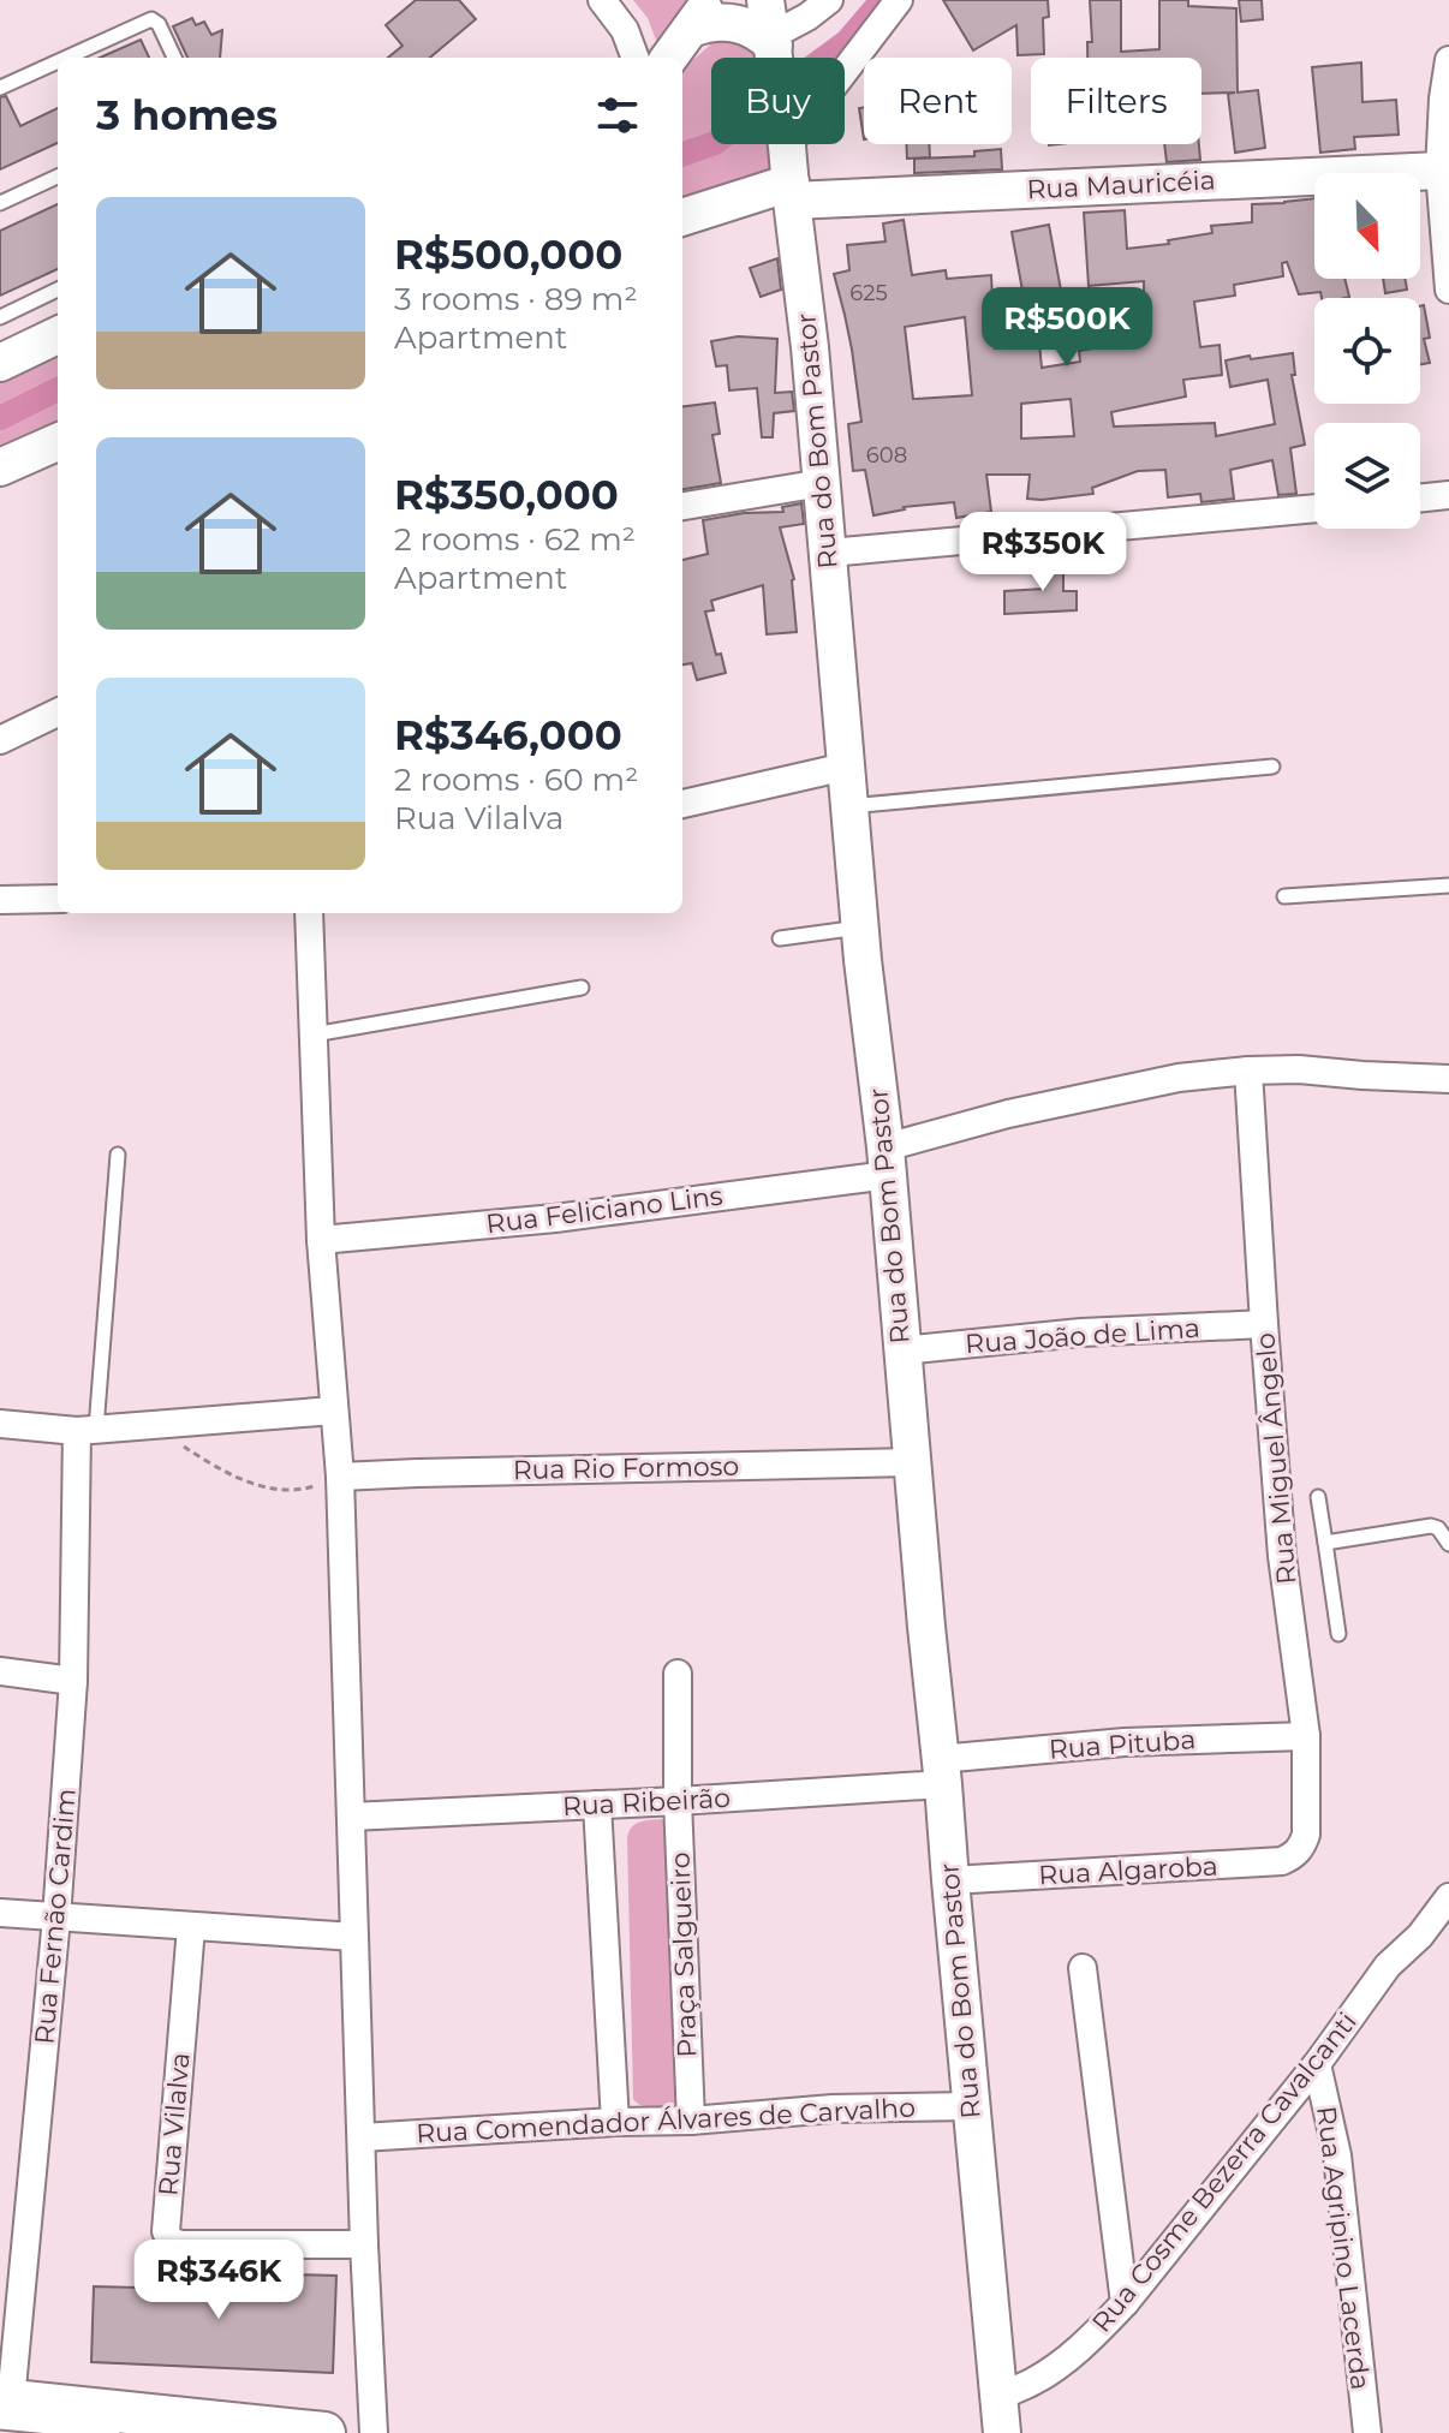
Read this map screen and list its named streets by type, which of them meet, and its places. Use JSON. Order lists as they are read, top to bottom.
{
  "streets": {
    "street": [
      "Rua Mauricéia",
      "Rua do Bom Pastor",
      "Rua Feliciano Lins",
      "Rua João de Lima",
      "Rua Miguel Ângelo",
      "Rua Rio Formoso",
      "Rua Pituba",
      "Rua Ribeirão",
      "Rua Algaroba",
      "Rua Fernão Cardim",
      "Praça Salgueiro",
      "Rua Comendador Álvares de Carvalho",
      "Rua Vilalva",
      "Rua Cosme Bezerra Cavalcanti",
      "Rua Agripino Lacerda"
    ]
  },
  "crossings": [
    ["Rua Mauricéia", "Rua do Bom Pastor"],
    ["Rua do Bom Pastor", "Rua Feliciano Lins"],
    ["Rua do Bom Pastor", "Rua João de Lima"],
    ["Rua do Bom Pastor", "Rua Rio Formoso"],
    ["Rua do Bom Pastor", "Rua Pituba"],
    ["Rua do Bom Pastor", "Rua Ribeirão"],
    ["Rua do Bom Pastor", "Rua Algaroba"],
    ["Rua do Bom Pastor", "Rua Comendador Álvares de Carvalho"],
    ["Rua do Bom Pastor", "Rua Cosme Bezerra Cavalcanti"],
    ["Rua Feliciano Lins", "Rua Miguel Ângelo"],
    ["Rua João de Lima", "Rua Miguel Ângelo"],
    ["Rua Miguel Ângelo", "Rua Pituba"],
    ["Rua Miguel Ângelo", "Rua Algaroba"],
    ["Rua Pituba", "Rua Ribeirão"],
    ["Rua Ribeirão", "Praça Salgueiro"],
    ["Praça Salgueiro", "Rua Comendador Álvares de Carvalho"],
    ["Rua Cosme Bezerra Cavalcanti", "Rua Agripino Lacerda"]
  ],
  "house_numbers": ["625", "608"],
  "north": "bottom right",
  "page": {
    "chip": ["Buy", "Rent", "Filters"],
    "heading": "3 homes",
    "list": [
      {
        "name": "R$500,000",
        "note": "3 rooms · 89 m² · Apartment"
      },
      {
        "name": "R$350,000",
        "note": "2 rooms · 62 m² · Apartment"
      },
      {
        "name": "R$346,000",
        "note": "2 rooms · 60 m² · Rua Vilalva"
      }
    ],
    "price": ["R$500K", "R$350K", "R$346K"]
  }
}
